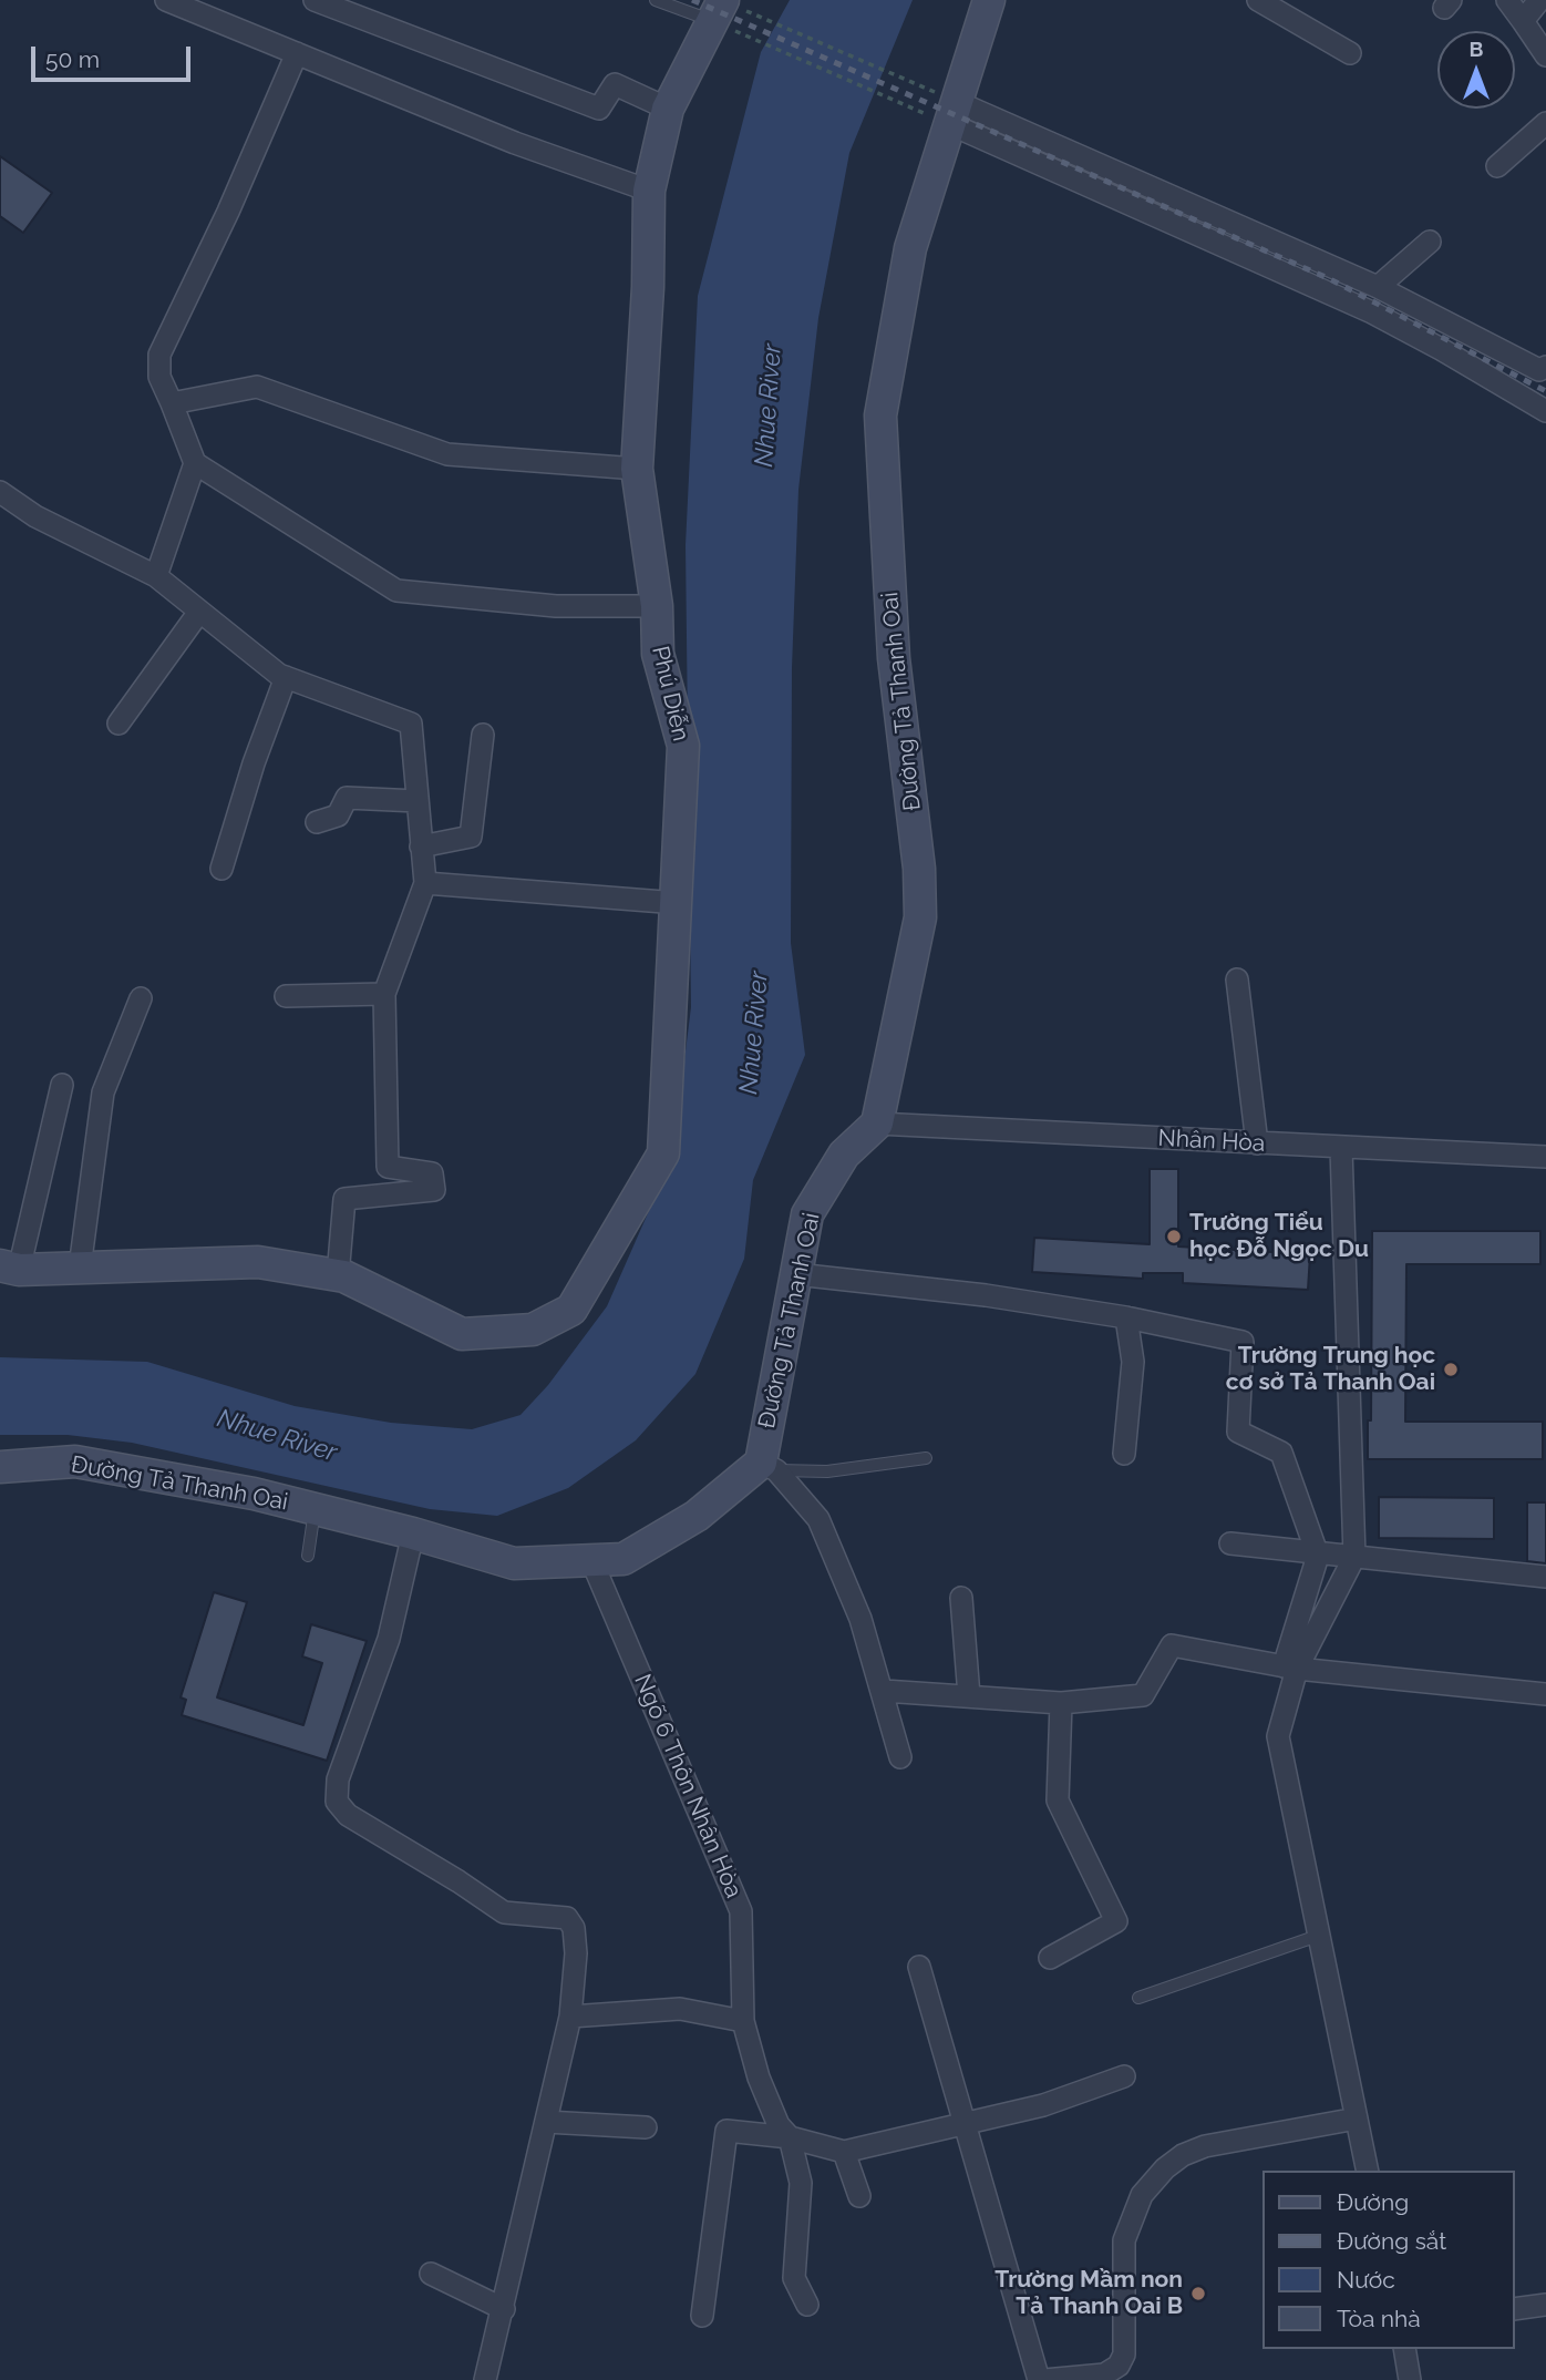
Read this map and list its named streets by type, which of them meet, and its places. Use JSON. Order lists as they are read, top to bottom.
{
  "streets": {
    "street": [
      "Phú Diễn",
      "Đường Tả Thanh Oai",
      "Nhân Hòa",
      "Ngõ 6 Thôn Nhân Hòa"
    ]
  },
  "crossings": [
    ["Đường Tả Thanh Oai", "Nhân Hòa"],
    ["Đường Tả Thanh Oai", "Ngõ 6 Thôn Nhân Hòa"]
  ],
  "water": ["Nhue River"],
  "places": ["Trường Tiểu học Đỗ Ngọc Du", "Trường Trung học cơ sở Tả Thanh Oai", "Trường Mầm non Tả Thanh Oai B"],
  "legend": [
    "Đường",
    "Đường sắt",
    "Nước",
    "Tòa nhà"
  ],
  "scale_bar": "50 m",
  "north": "top"
}
